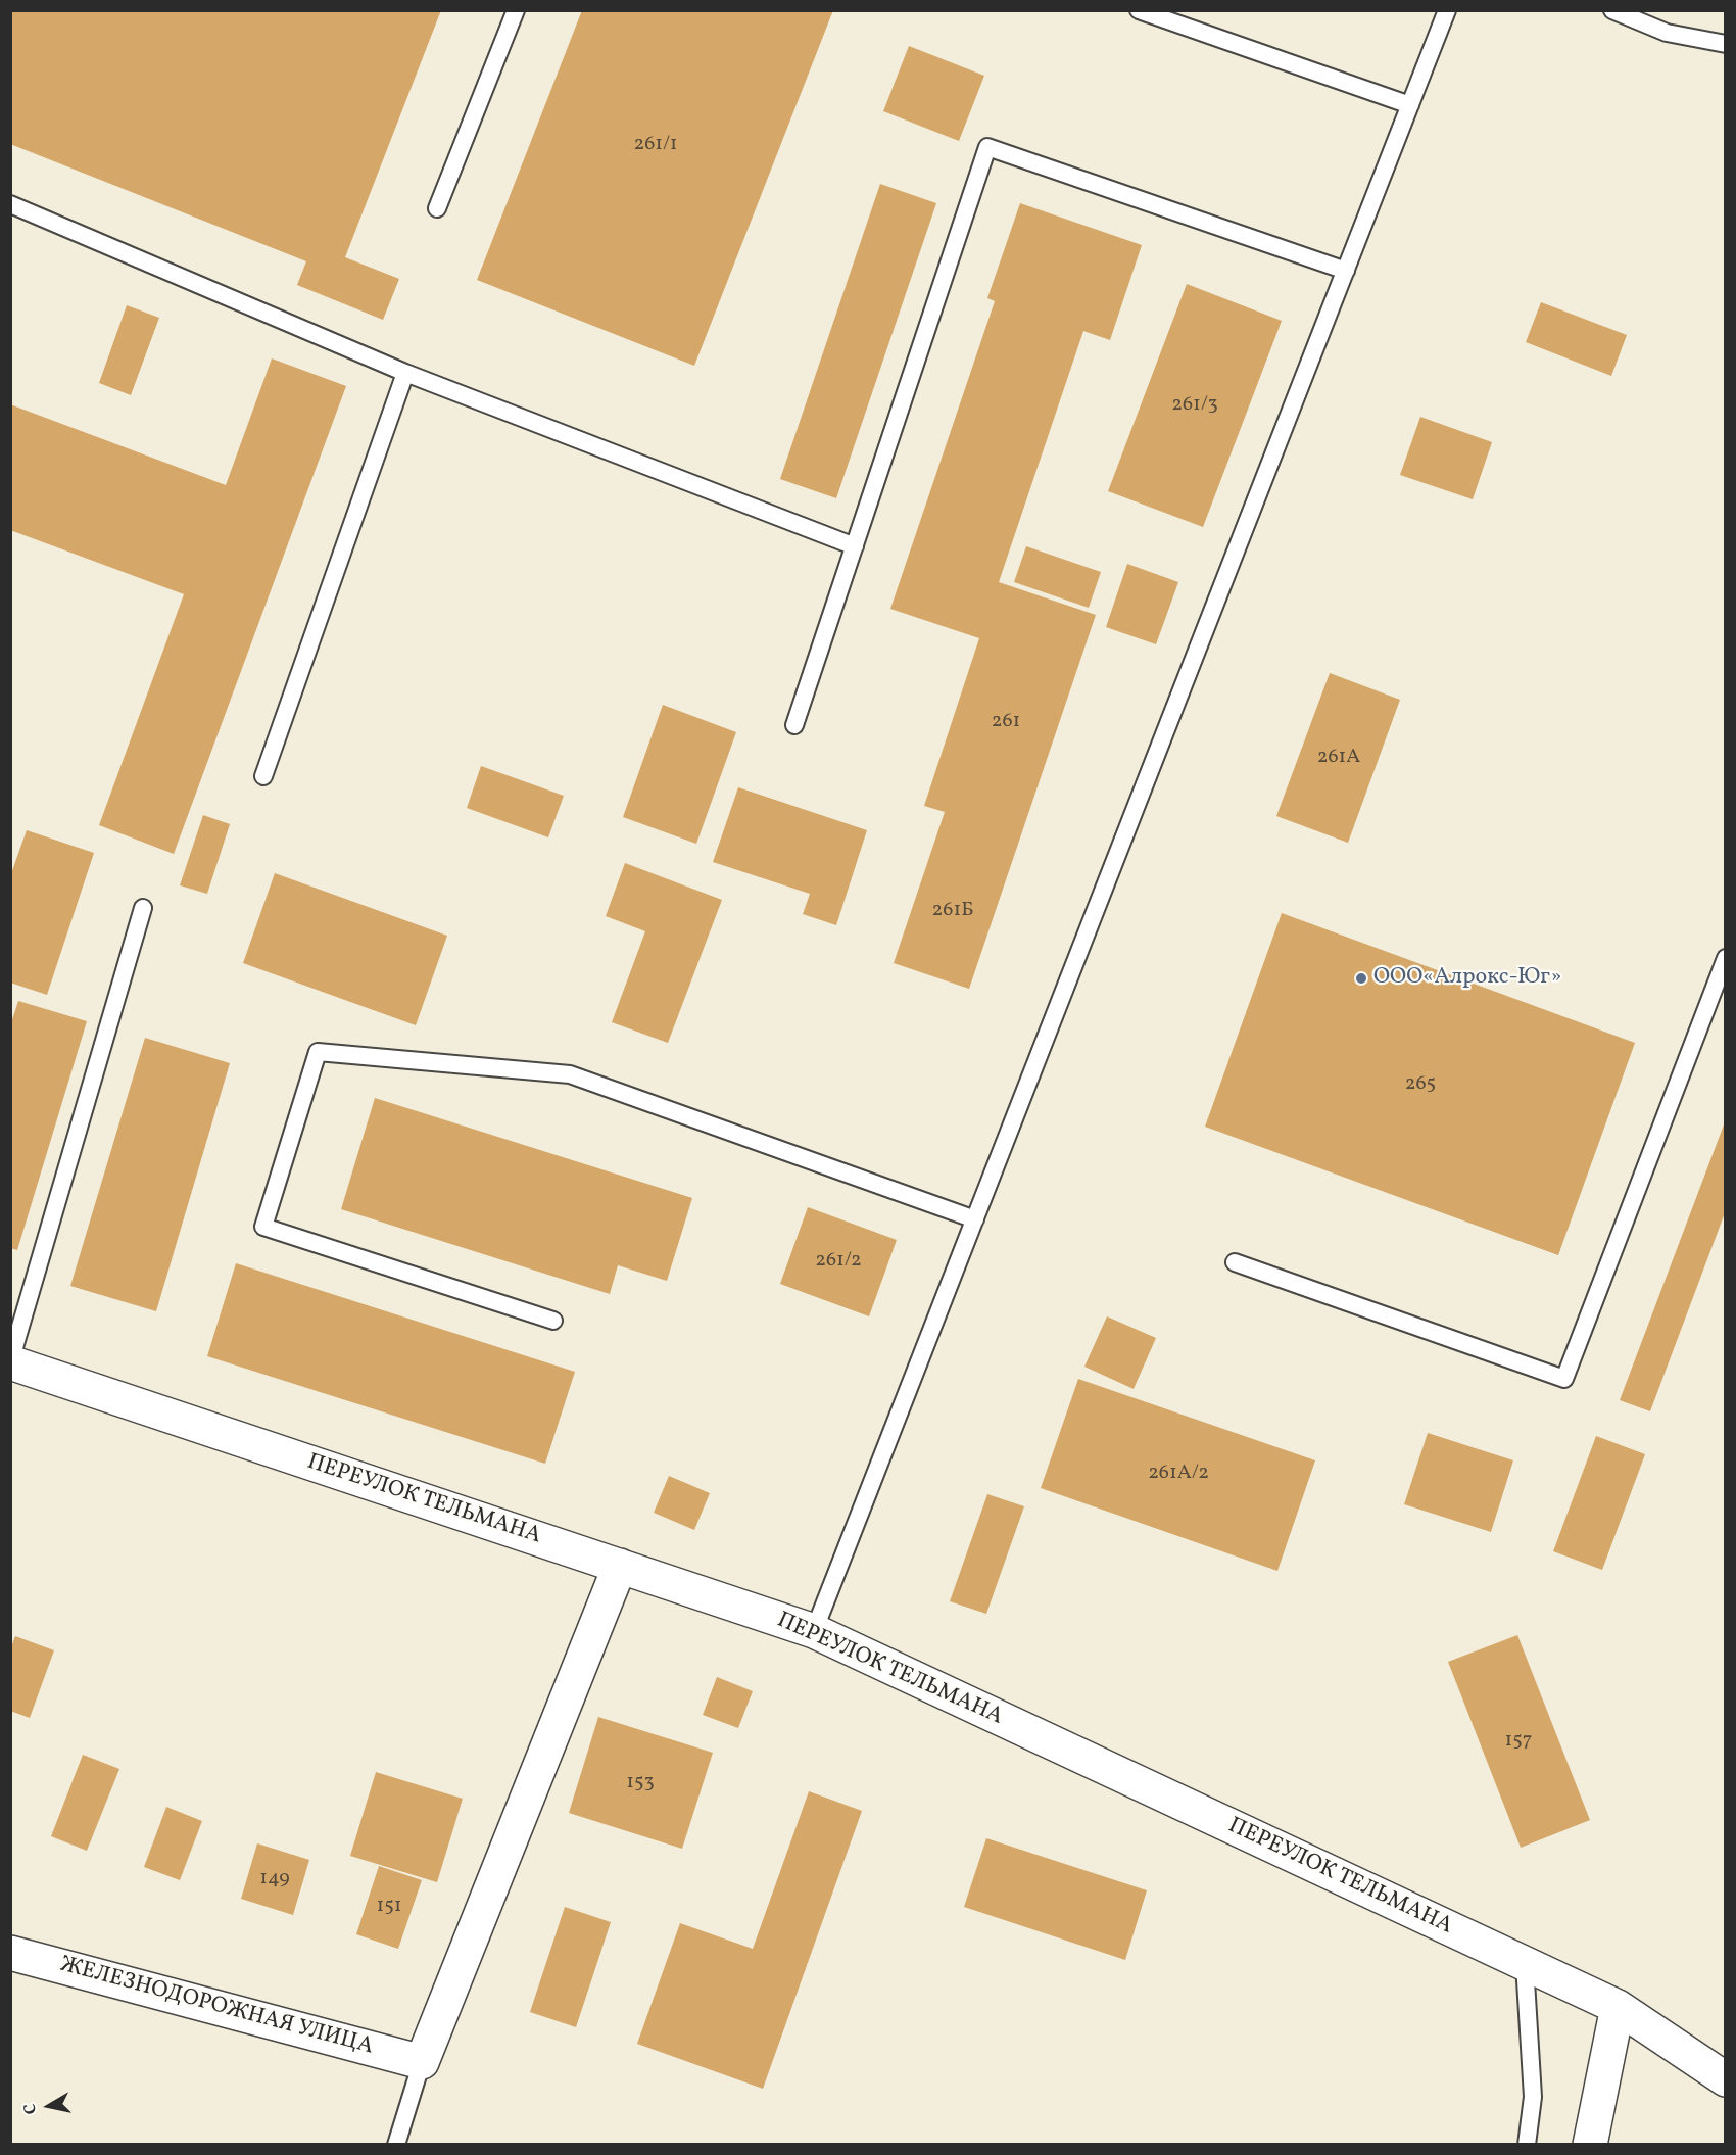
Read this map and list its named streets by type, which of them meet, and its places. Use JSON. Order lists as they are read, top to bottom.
{
  "streets": {
    "street": ["ПЕРЕУЛОК ТЕЛЬМАНА", "ЖЕЛЕЗНОДОРОЖНАЯ УЛИЦА"]
  },
  "places": ["ООО«Алрокс-Юг»"],
  "house_numbers": [
    "261/1",
    "261/3",
    "261",
    "261А",
    "261Б",
    "265",
    "261/2",
    "261А/2",
    "157",
    "153",
    "149",
    "151"
  ],
  "north": "left"
}
